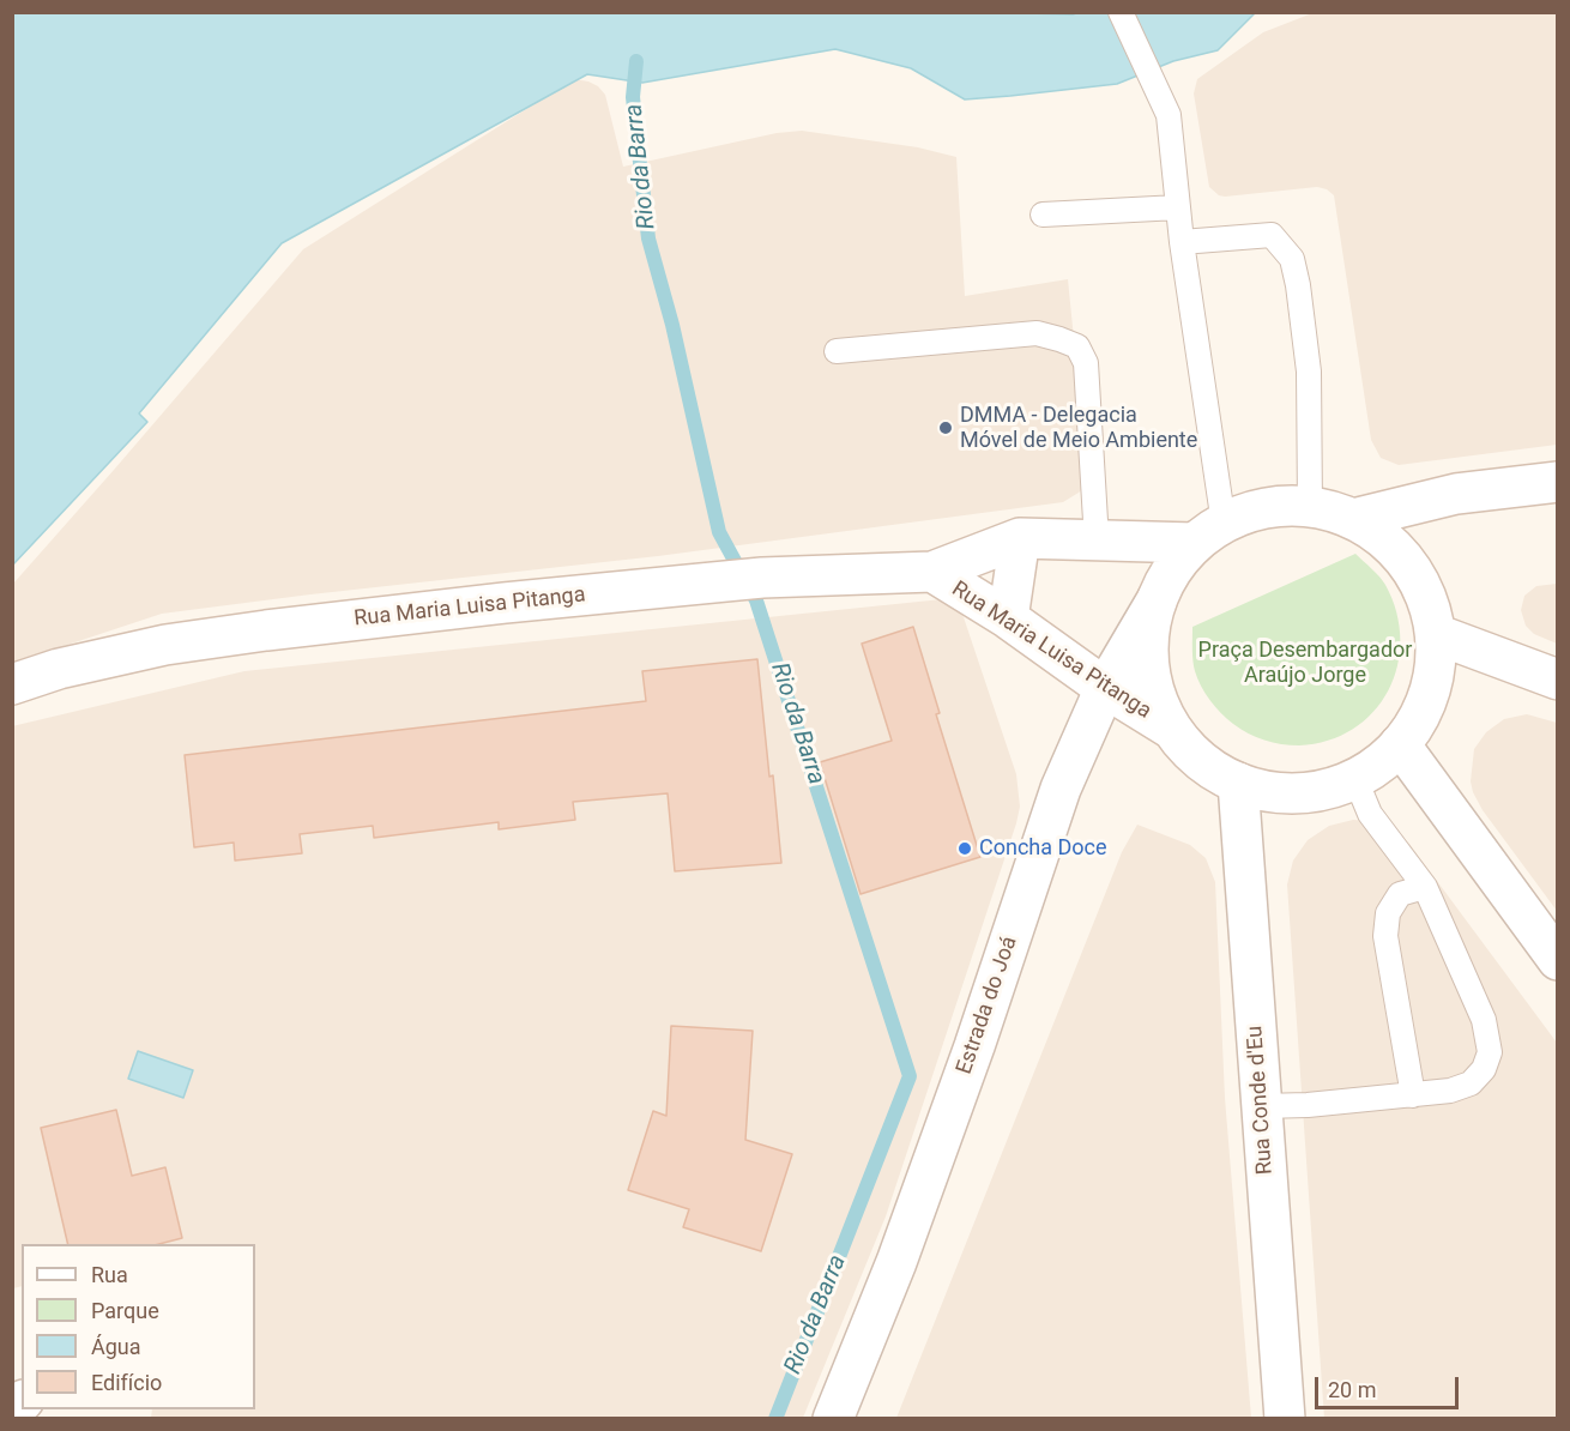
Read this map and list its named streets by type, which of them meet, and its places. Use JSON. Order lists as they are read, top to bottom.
{
  "streets": {
    "street": ["Rua Maria Luisa Pitanga", "Estrada do Joá", "Rua Conde d'Eu"]
  },
  "crossings": [
    ["Rua Maria Luisa Pitanga", "Estrada do Joá"]
  ],
  "water": ["Rio da Barra"],
  "parks": ["Praça Desembargador Araújo Jorge"],
  "places": ["DMMA - Delegacia Móvel de Meio Ambiente", "Concha Doce"],
  "legend": [
    "Rua",
    "Parque",
    "Água",
    "Edifício"
  ],
  "scale_bar": "20 m"
}
